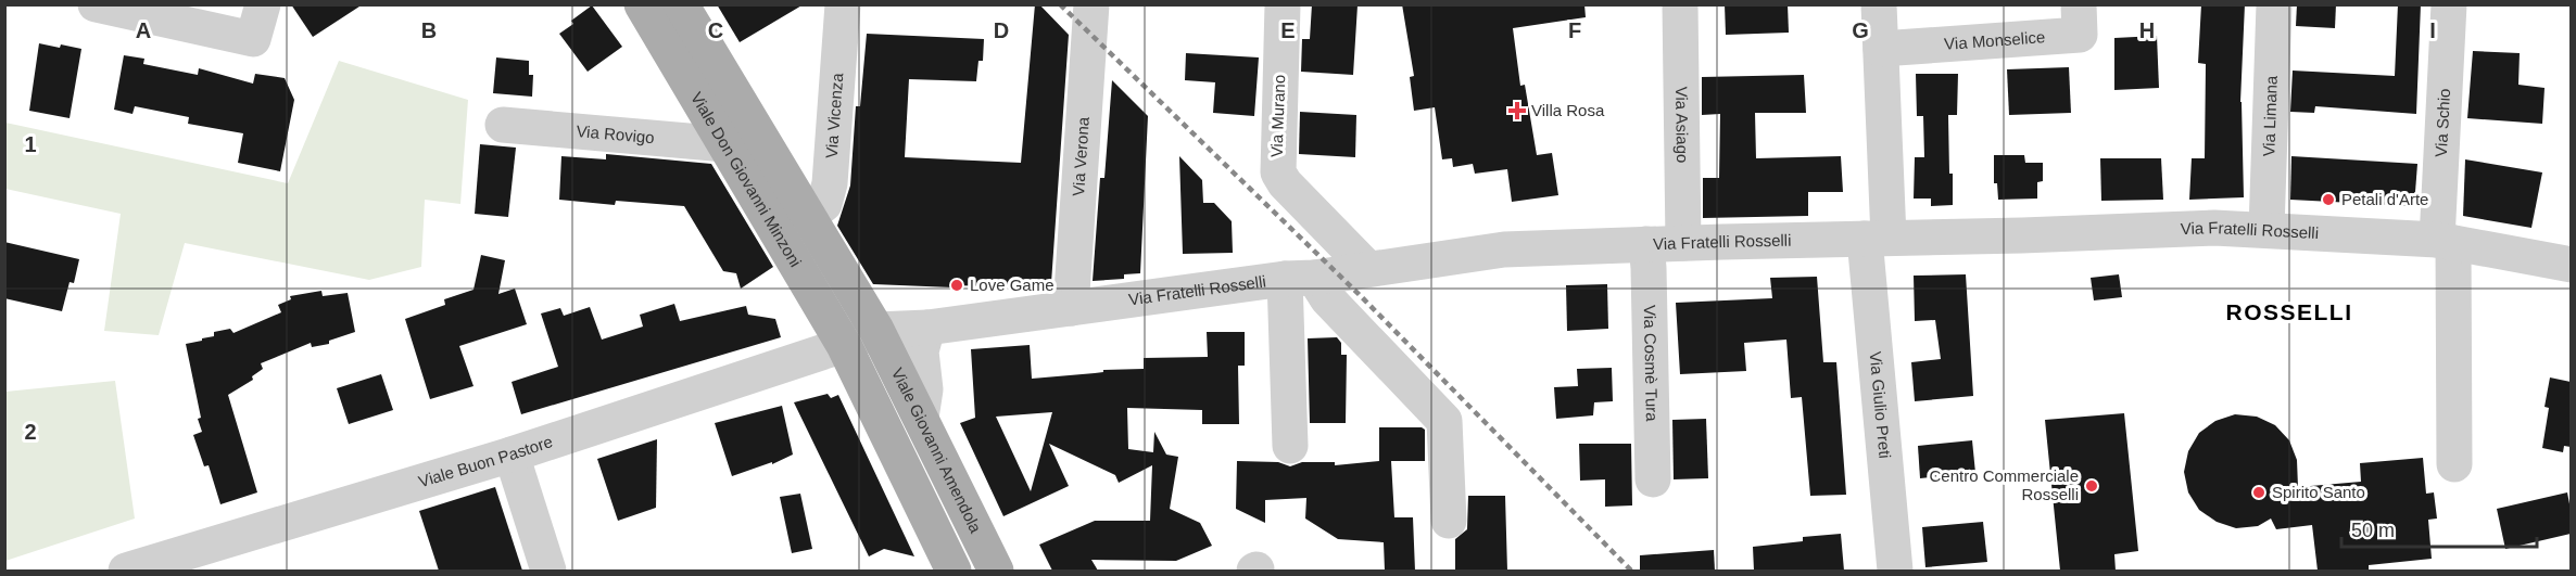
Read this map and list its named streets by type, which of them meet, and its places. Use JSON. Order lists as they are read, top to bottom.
{
  "streets": {
    "main road": ["Viale Don Giovanni Minzoni", "Viale Giovanni Amendola"],
    "street": [
      "Via Monselice",
      "Via Vicenza",
      "Via Murano",
      "Via Limana",
      "Via Schio",
      "Via Asiago",
      "Via Rovigo",
      "Via Verona",
      "Via Fratelli Rosselli",
      "Via Cosmè Tura",
      "Via Giulio Preti",
      "Viale Buon Pastore"
    ]
  },
  "crossings": [
    ["Via Vicenza", "Viale Don Giovanni Minzoni"],
    ["Via Murano", "Via Fratelli Rosselli"],
    ["Via Limana", "Via Fratelli Rosselli"],
    ["Via Schio", "Via Fratelli Rosselli"],
    ["Via Asiago", "Via Fratelli Rosselli"],
    ["Via Rovigo", "Viale Don Giovanni Minzoni"],
    ["Via Verona", "Via Fratelli Rosselli"],
    ["Viale Don Giovanni Minzoni", "Via Fratelli Rosselli"],
    ["Viale Don Giovanni Minzoni", "Viale Giovanni Amendola"],
    ["Viale Don Giovanni Minzoni", "Viale Buon Pastore"],
    ["Via Fratelli Rosselli", "Via Cosmè Tura"],
    ["Via Fratelli Rosselli", "Via Giulio Preti"],
    ["Via Fratelli Rosselli", "Viale Giovanni Amendola"],
    ["Via Fratelli Rosselli", "Viale Buon Pastore"],
    ["Viale Giovanni Amendola", "Viale Buon Pastore"]
  ],
  "districts": ["ROSSELLI"],
  "places": {
    "health": ["Villa Rosa"],
    "other": [
      "Petali d'Arte",
      "Love Game",
      "Centro Commerciale Rosselli",
      "Spirito Santo"
    ]
  },
  "scale_bar": "50 m",
  "grid": {
    "columns": [
      "A",
      "B",
      "C",
      "D",
      "E",
      "F",
      "G",
      "H",
      "I"
    ],
    "rows": ["1", "2"]
  }
}
